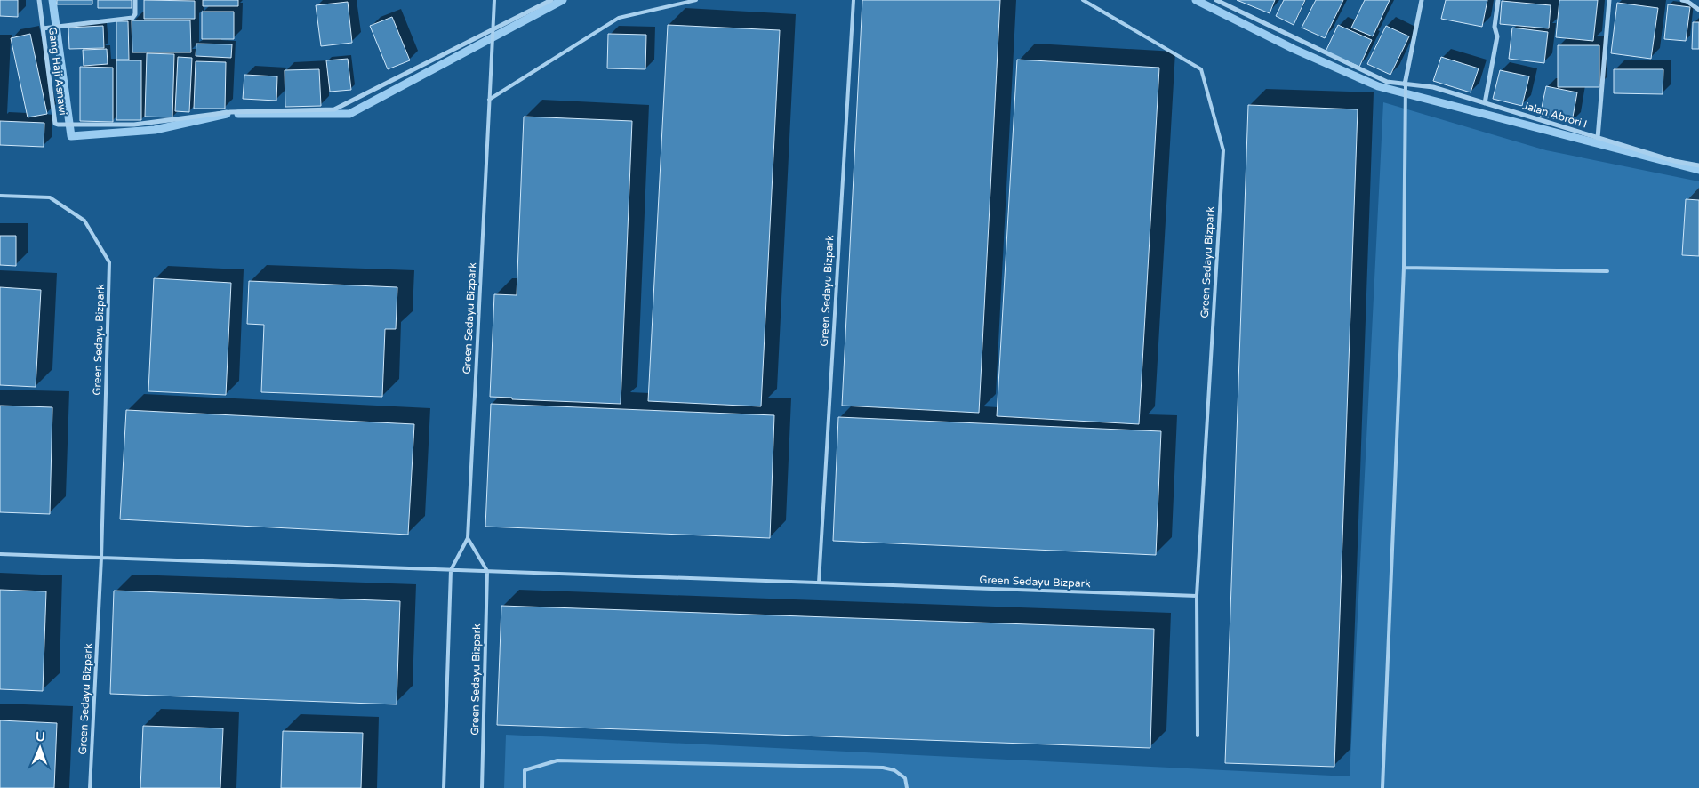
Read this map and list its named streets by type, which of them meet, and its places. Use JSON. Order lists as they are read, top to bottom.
{
  "streets": {
    "street": ["Gang Haji Asnawi", "Jalan Abrori I"],
    "lane": ["Green Sedayu Bizpark"]
  },
  "north": "top"
}
